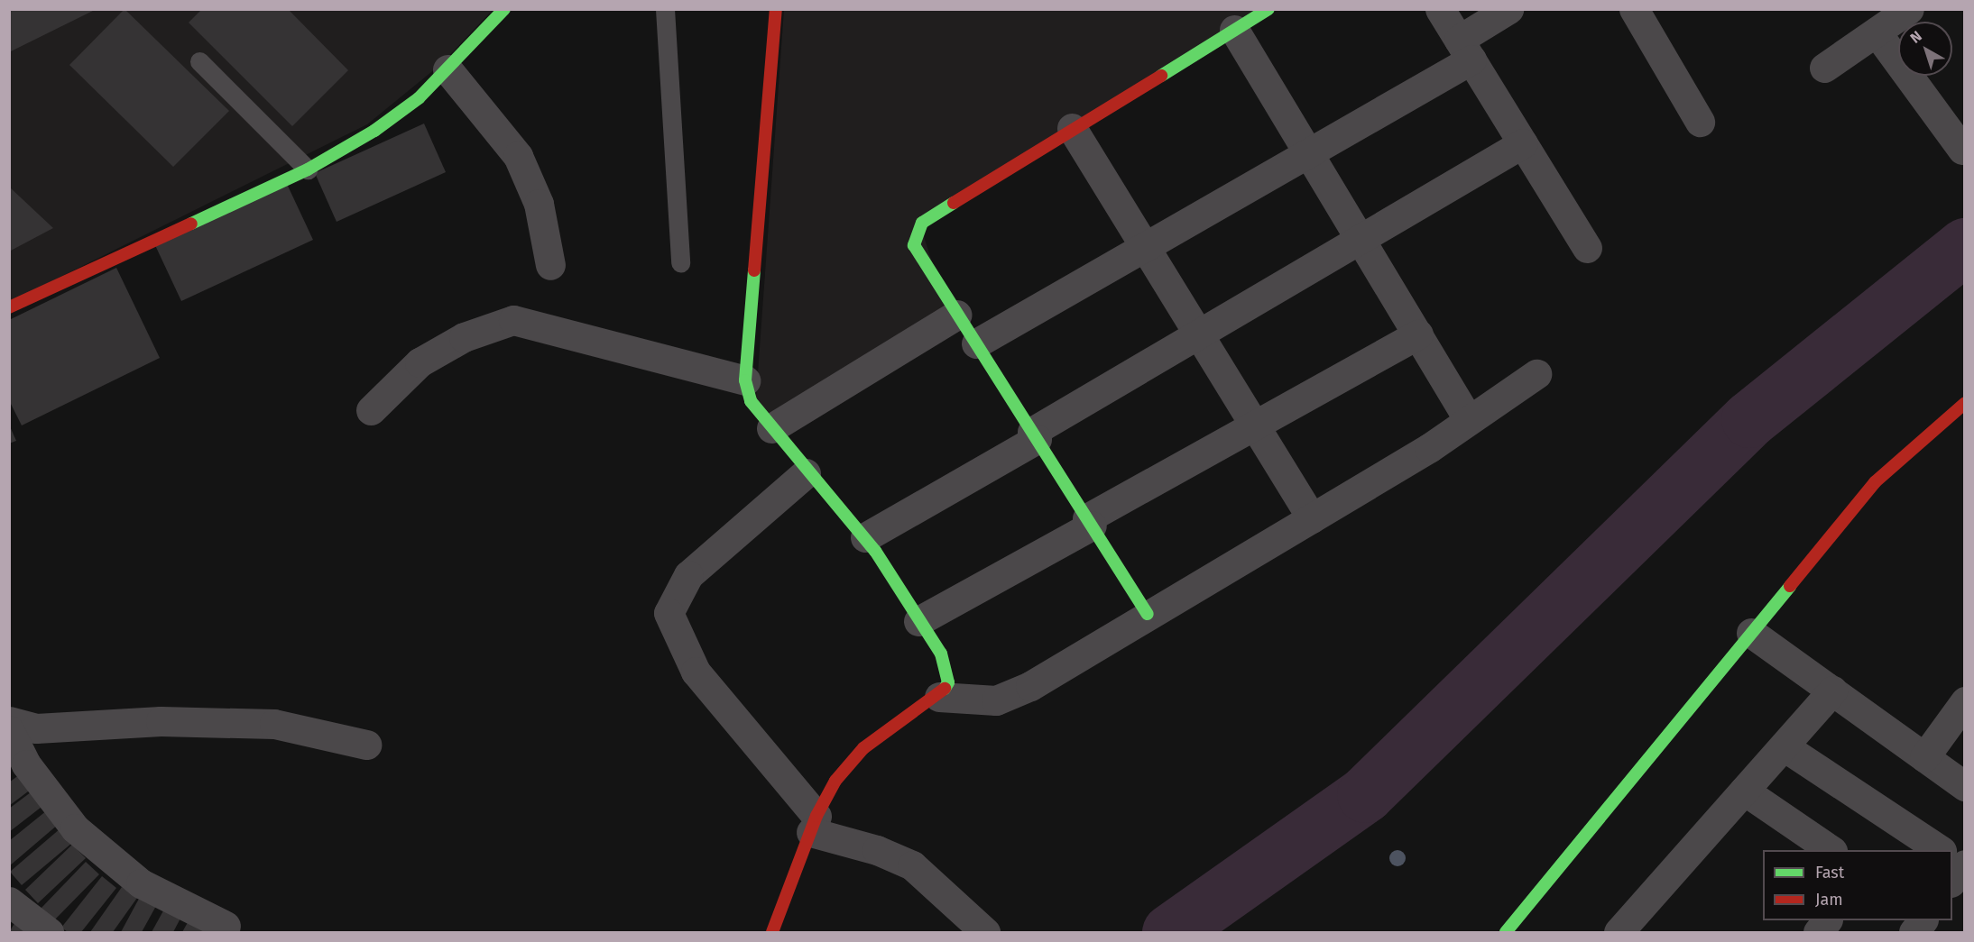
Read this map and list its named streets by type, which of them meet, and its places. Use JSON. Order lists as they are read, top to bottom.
{
  "legend": ["Fast", "Jam"],
  "north": "top left"
}
